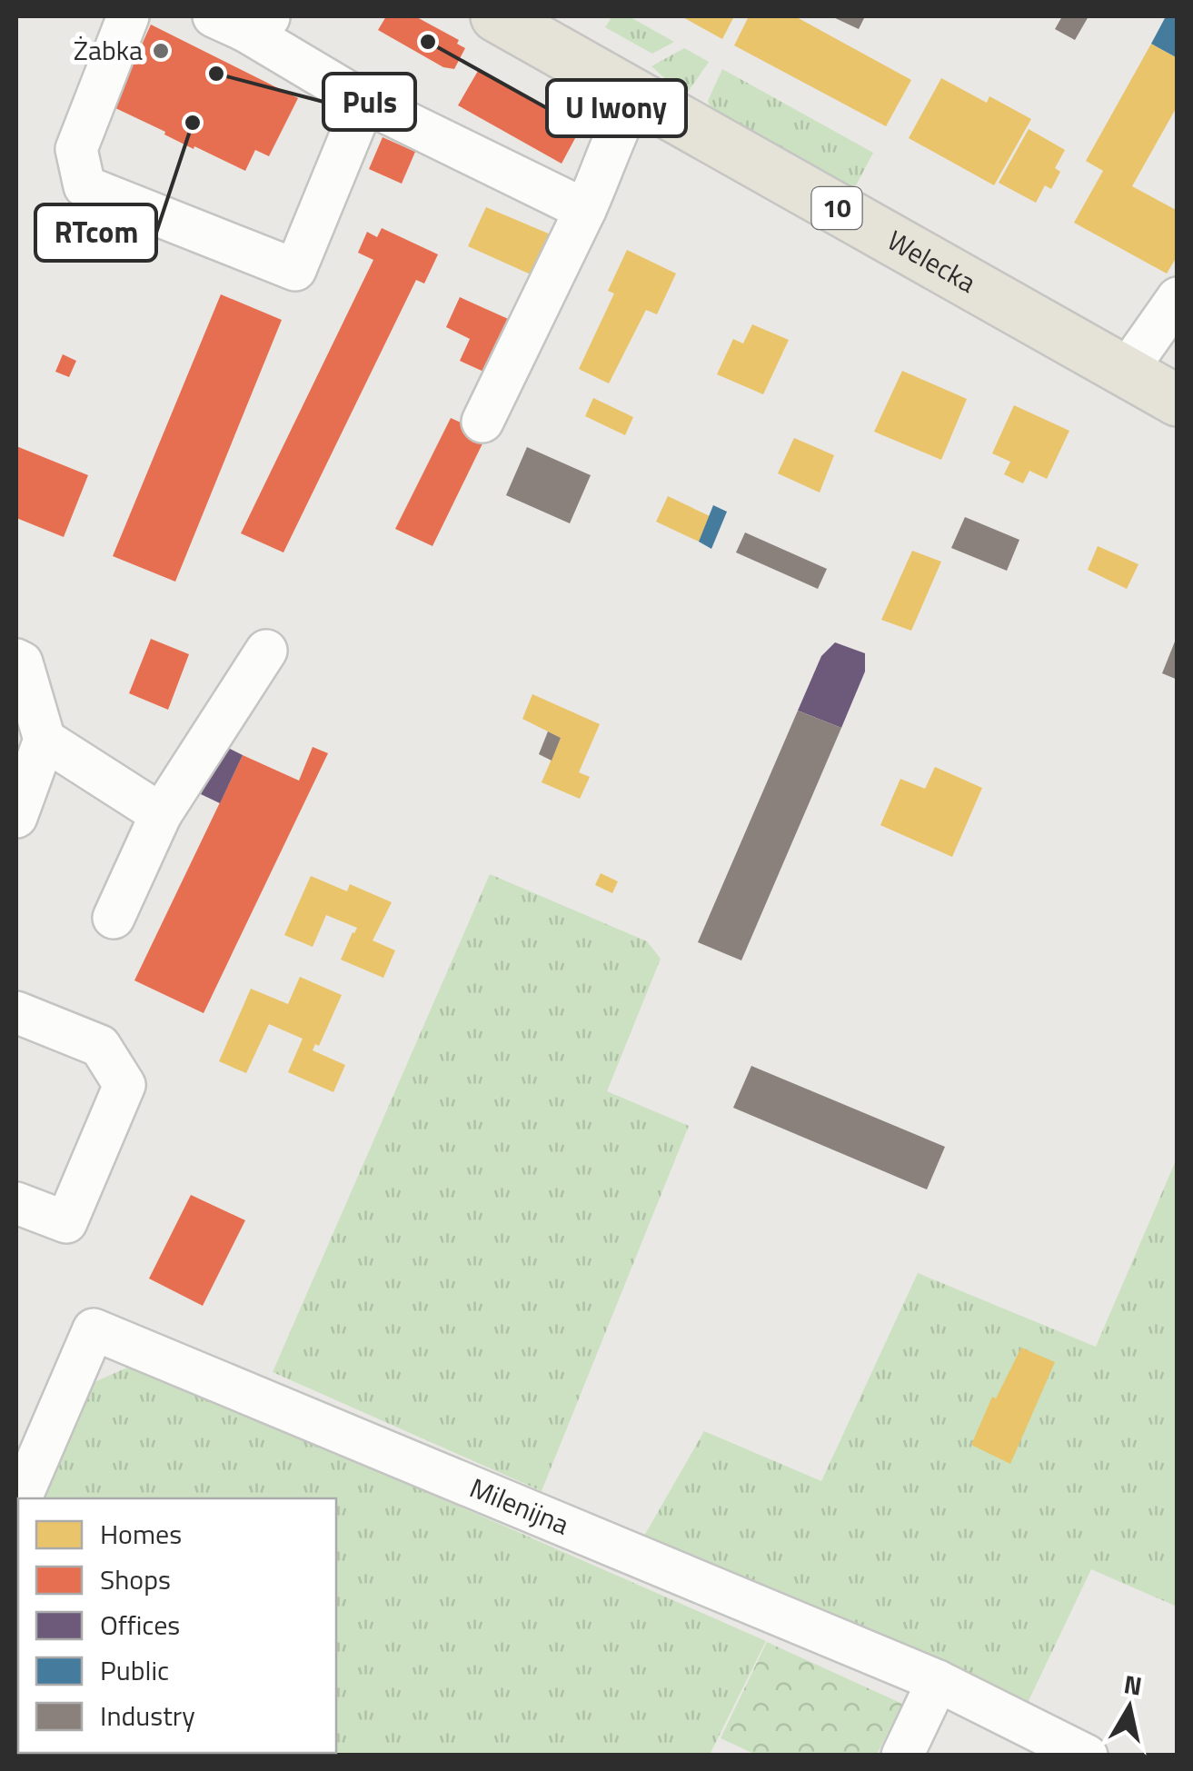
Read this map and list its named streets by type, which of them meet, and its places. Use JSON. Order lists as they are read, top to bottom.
{
  "streets": {
    "main road": ["10", "Welecka"],
    "street": ["Milenijna"]
  },
  "places": [
    "U Iwony",
    "Żabka",
    "Puls",
    "RTcom"
  ],
  "legend": [
    "Homes",
    "Shops",
    "Offices",
    "Public",
    "Industry"
  ],
  "north": "top"
}
